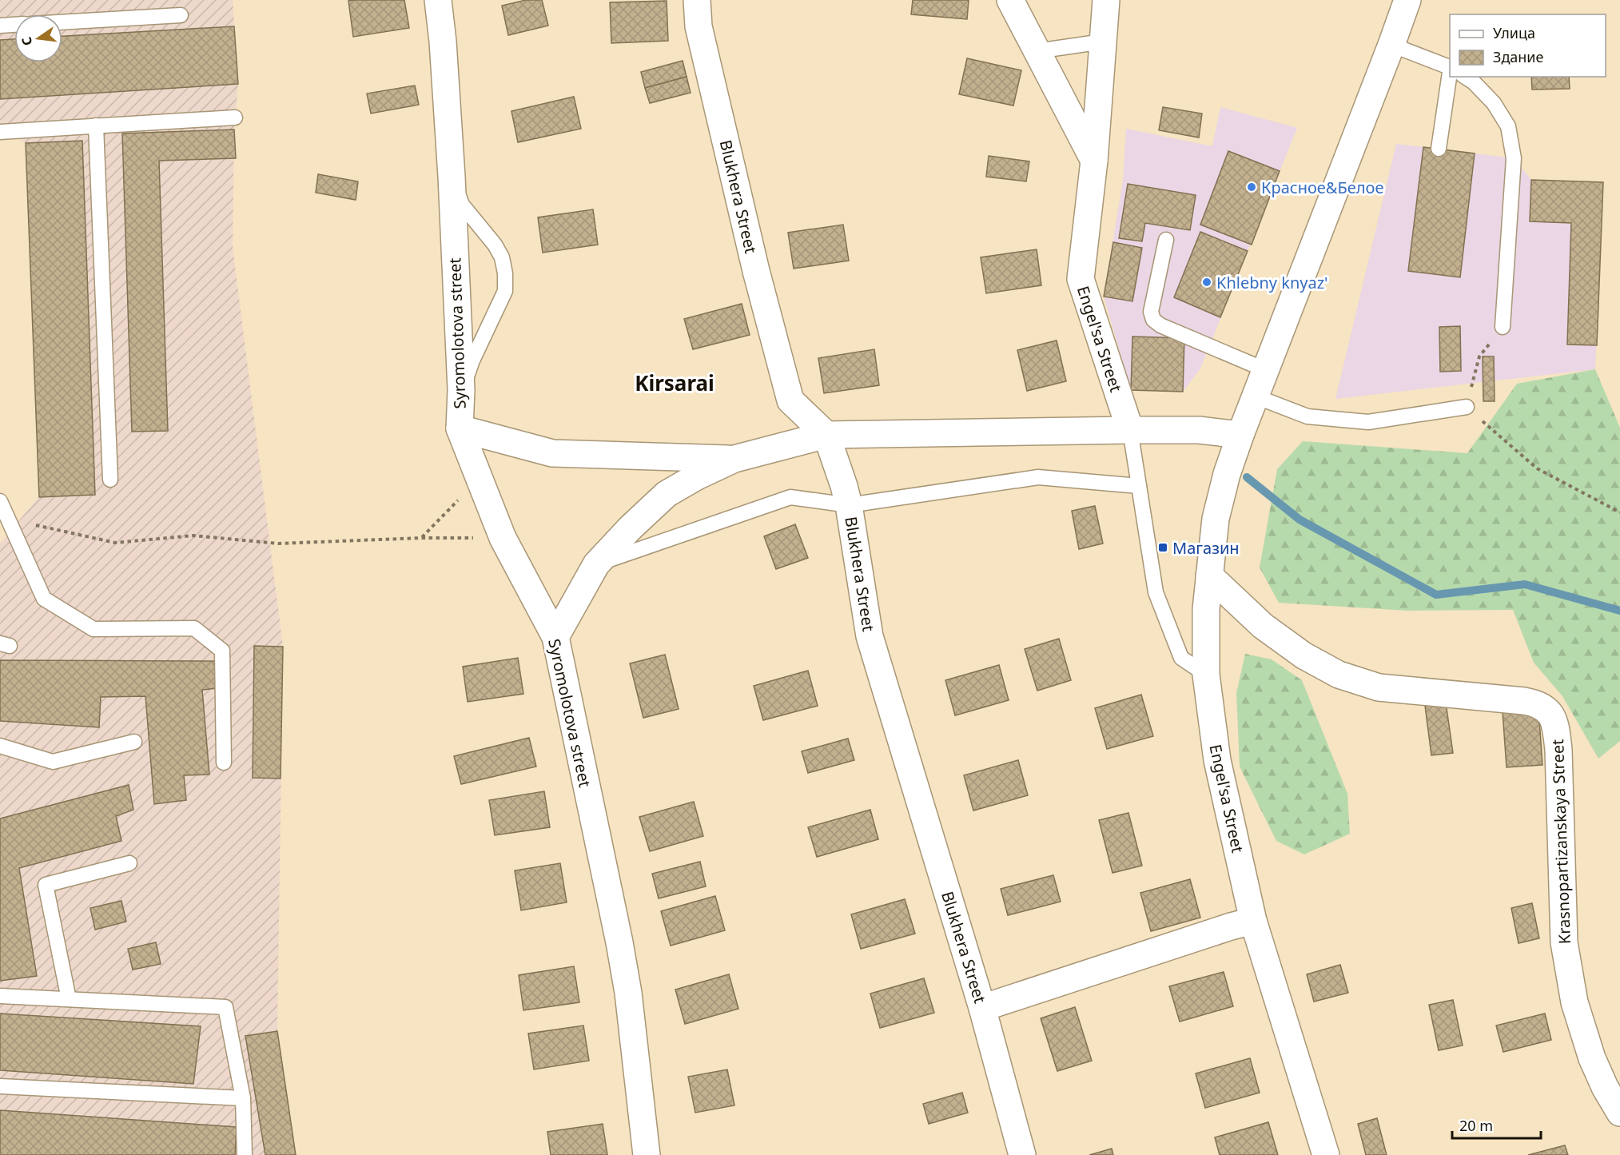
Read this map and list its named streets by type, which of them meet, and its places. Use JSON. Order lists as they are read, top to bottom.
{
  "streets": {
    "street": [
      "Blukhera Street",
      "Syromolotova street",
      "Engel'sa Street",
      "Krasnopartizanskaya Street"
    ]
  },
  "crossings": [
    ["Engel'sa Street", "Krasnopartizanskaya Street"]
  ],
  "districts": ["Kirsarai"],
  "places": {
    "other": ["Красное&Белое", "Khlebny knyaz'"],
    "transit": ["Магазин"]
  },
  "legend": ["Улица", "Здание"],
  "scale_bar": "20 m",
  "north": "left"
}
